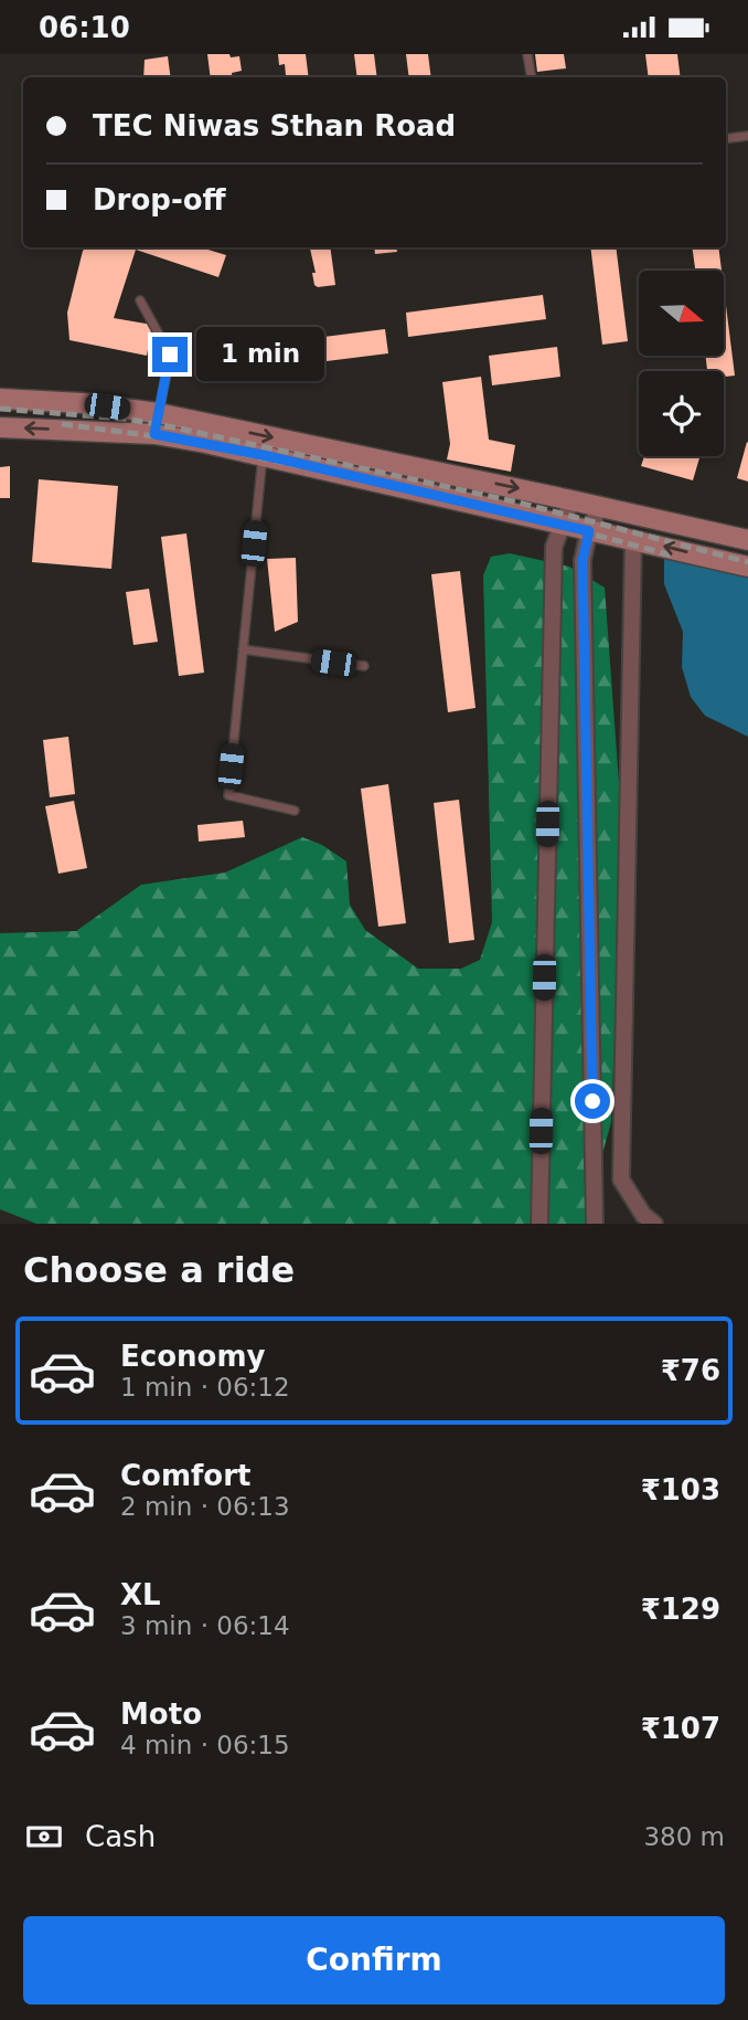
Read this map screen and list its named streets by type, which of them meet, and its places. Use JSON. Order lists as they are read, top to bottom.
{
  "north": "right",
  "page": {
    "status": "06:10",
    "banner": ["TEC Niwas Sthan Road", "Drop-off"],
    "bubble": "1 min",
    "heading": "Choose a ride",
    "list": [
      {
        "name": "Economy",
        "note": "1 min · 06:12",
        "value": "₹76"
      },
      {
        "name": "Comfort",
        "note": "2 min · 06:13",
        "value": "₹103"
      },
      {
        "name": "XL",
        "note": "3 min · 06:14",
        "value": "₹129"
      },
      {
        "name": "Moto",
        "note": "4 min · 06:15",
        "value": "₹107"
      }
    ],
    "pay": ["Cash", "380 m"],
    "buttons": "Confirm"
  }
}
